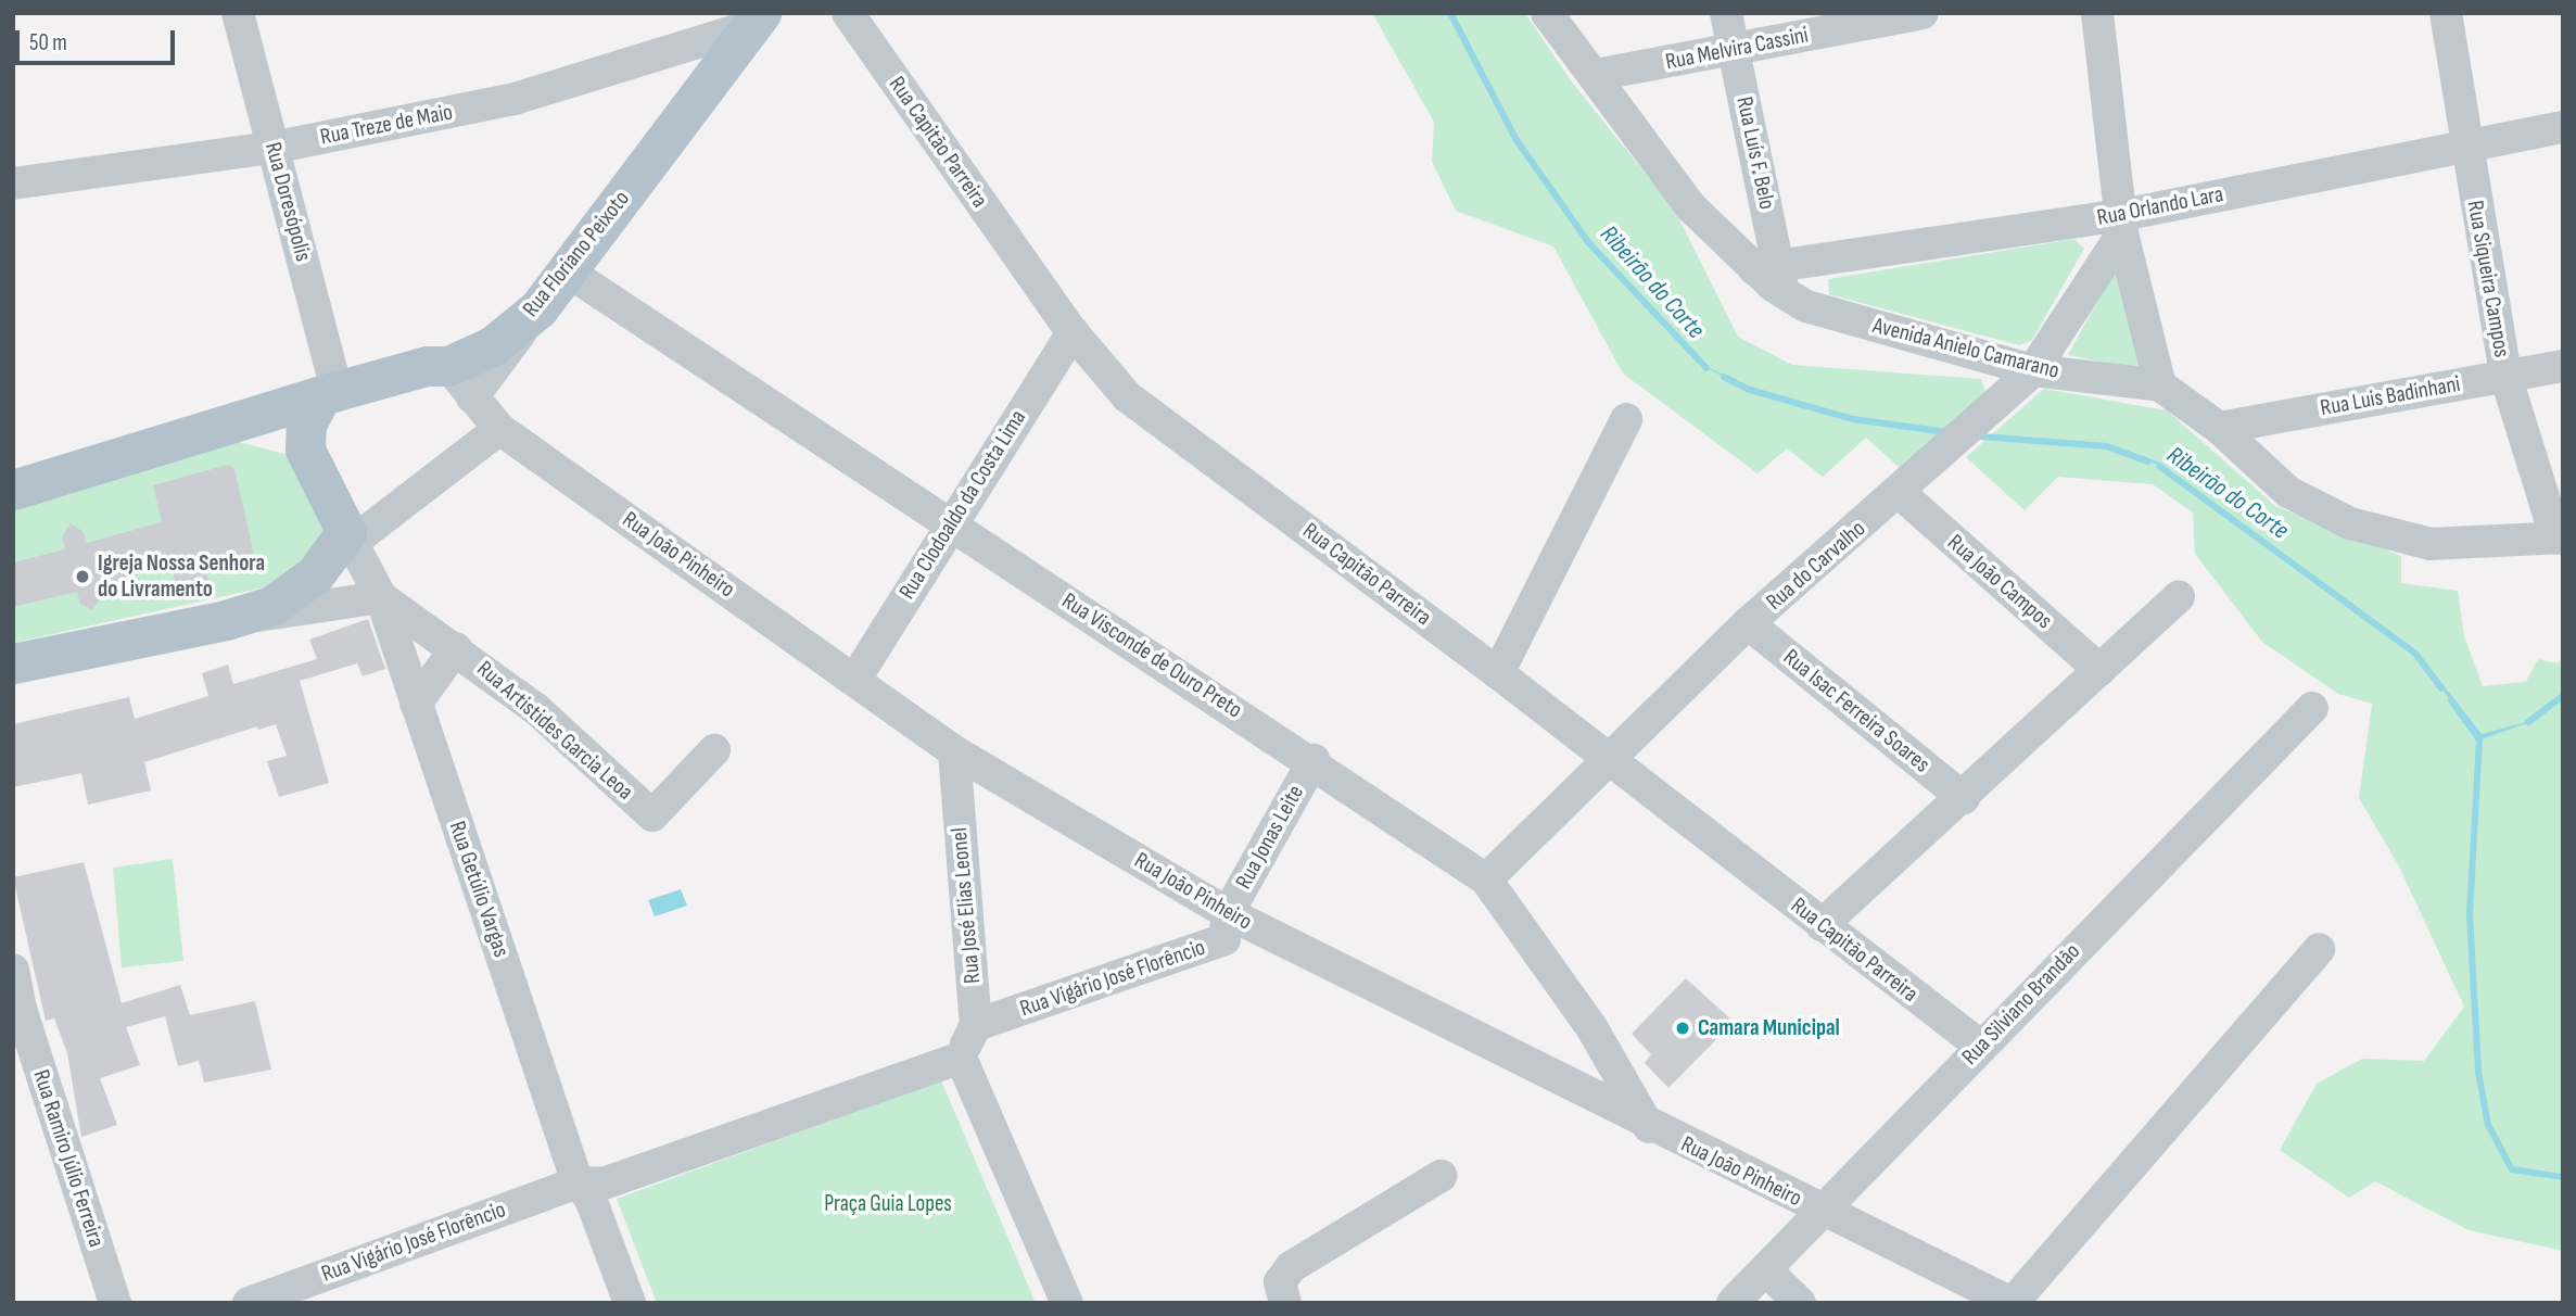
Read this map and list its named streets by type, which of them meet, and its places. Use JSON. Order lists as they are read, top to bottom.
{
  "streets": {
    "main road": ["Rua Floriano Peixoto"],
    "street": [
      "Rua Melvira Cassini",
      "Rua Treze de Maio",
      "Rua Capitão Parreira",
      "Rua Luís F. Belo",
      "Rua Doresópolis",
      "Rua Orlando Lara",
      "Rua Siqueira Campos",
      "Avenida Anielo Camarano",
      "Rua Luis Badinhani",
      "Rua Clodoaldo da Costa Lima",
      "Rua João Pinheiro",
      "Rua do Carvalho",
      "Rua João Campos",
      "Rua Visconde de Ouro Preto",
      "Rua Isac Ferreira Soares",
      "Rua Artistides Garcia Leoa",
      "Rua Jonas Leite",
      "Rua Getúlio Vargas",
      "Rua José Elias Leonel",
      "Rua Vigário José Florêncio",
      "Rua Silviano Brandão",
      "Rua Ramiro Júlio Ferreira"
    ]
  },
  "crossings": [
    ["Rua Melvira Cassini", "Rua Luís F. Belo"],
    ["Rua Melvira Cassini", "Avenida Anielo Camarano"],
    ["Rua Treze de Maio", "Rua Doresópolis"],
    ["Rua Treze de Maio", "Rua Floriano Peixoto"],
    ["Rua Capitão Parreira", "Rua Clodoaldo da Costa Lima"],
    ["Rua Capitão Parreira", "Rua do Carvalho"],
    ["Rua Capitão Parreira", "Rua Silviano Brandão"],
    ["Rua Luís F. Belo", "Rua Orlando Lara"],
    ["Rua Luís F. Belo", "Avenida Anielo Camarano"],
    ["Rua Doresópolis", "Rua Floriano Peixoto"],
    ["Rua Orlando Lara", "Rua Siqueira Campos"],
    ["Rua Orlando Lara", "Avenida Anielo Camarano"],
    ["Rua Orlando Lara", "Rua do Carvalho"],
    ["Rua Floriano Peixoto", "Rua João Pinheiro"],
    ["Rua Floriano Peixoto", "Rua Visconde de Ouro Preto"],
    ["Rua Siqueira Campos", "Avenida Anielo Camarano"],
    ["Rua Siqueira Campos", "Rua Luis Badinhani"],
    ["Avenida Anielo Camarano", "Rua Luis Badinhani"],
    ["Avenida Anielo Camarano", "Rua do Carvalho"],
    ["Rua Clodoaldo da Costa Lima", "Rua João Pinheiro"],
    ["Rua Clodoaldo da Costa Lima", "Rua Visconde de Ouro Preto"],
    ["Rua João Pinheiro", "Rua Visconde de Ouro Preto"],
    ["Rua João Pinheiro", "Rua Jonas Leite"],
    ["Rua João Pinheiro", "Rua José Elias Leonel"],
    ["Rua João Pinheiro", "Rua Vigário José Florêncio"],
    ["Rua João Pinheiro", "Rua Silviano Brandão"],
    ["Rua do Carvalho", "Rua João Campos"],
    ["Rua do Carvalho", "Rua Visconde de Ouro Preto"],
    ["Rua do Carvalho", "Rua Isac Ferreira Soares"],
    ["Rua Visconde de Ouro Preto", "Rua Jonas Leite"],
    ["Rua Artistides Garcia Leoa", "Rua Getúlio Vargas"],
    ["Rua Jonas Leite", "Rua Vigário José Florêncio"],
    ["Rua Getúlio Vargas", "Rua Vigário José Florêncio"],
    ["Rua José Elias Leonel", "Rua Vigário José Florêncio"]
  ],
  "water": ["Ribeirão do Corte"],
  "parks": ["Praça Guia Lopes"],
  "places": ["Igreja Nossa Senhora do Livramento", "Camara Municipal"],
  "scale_bar": "50 m"
}
